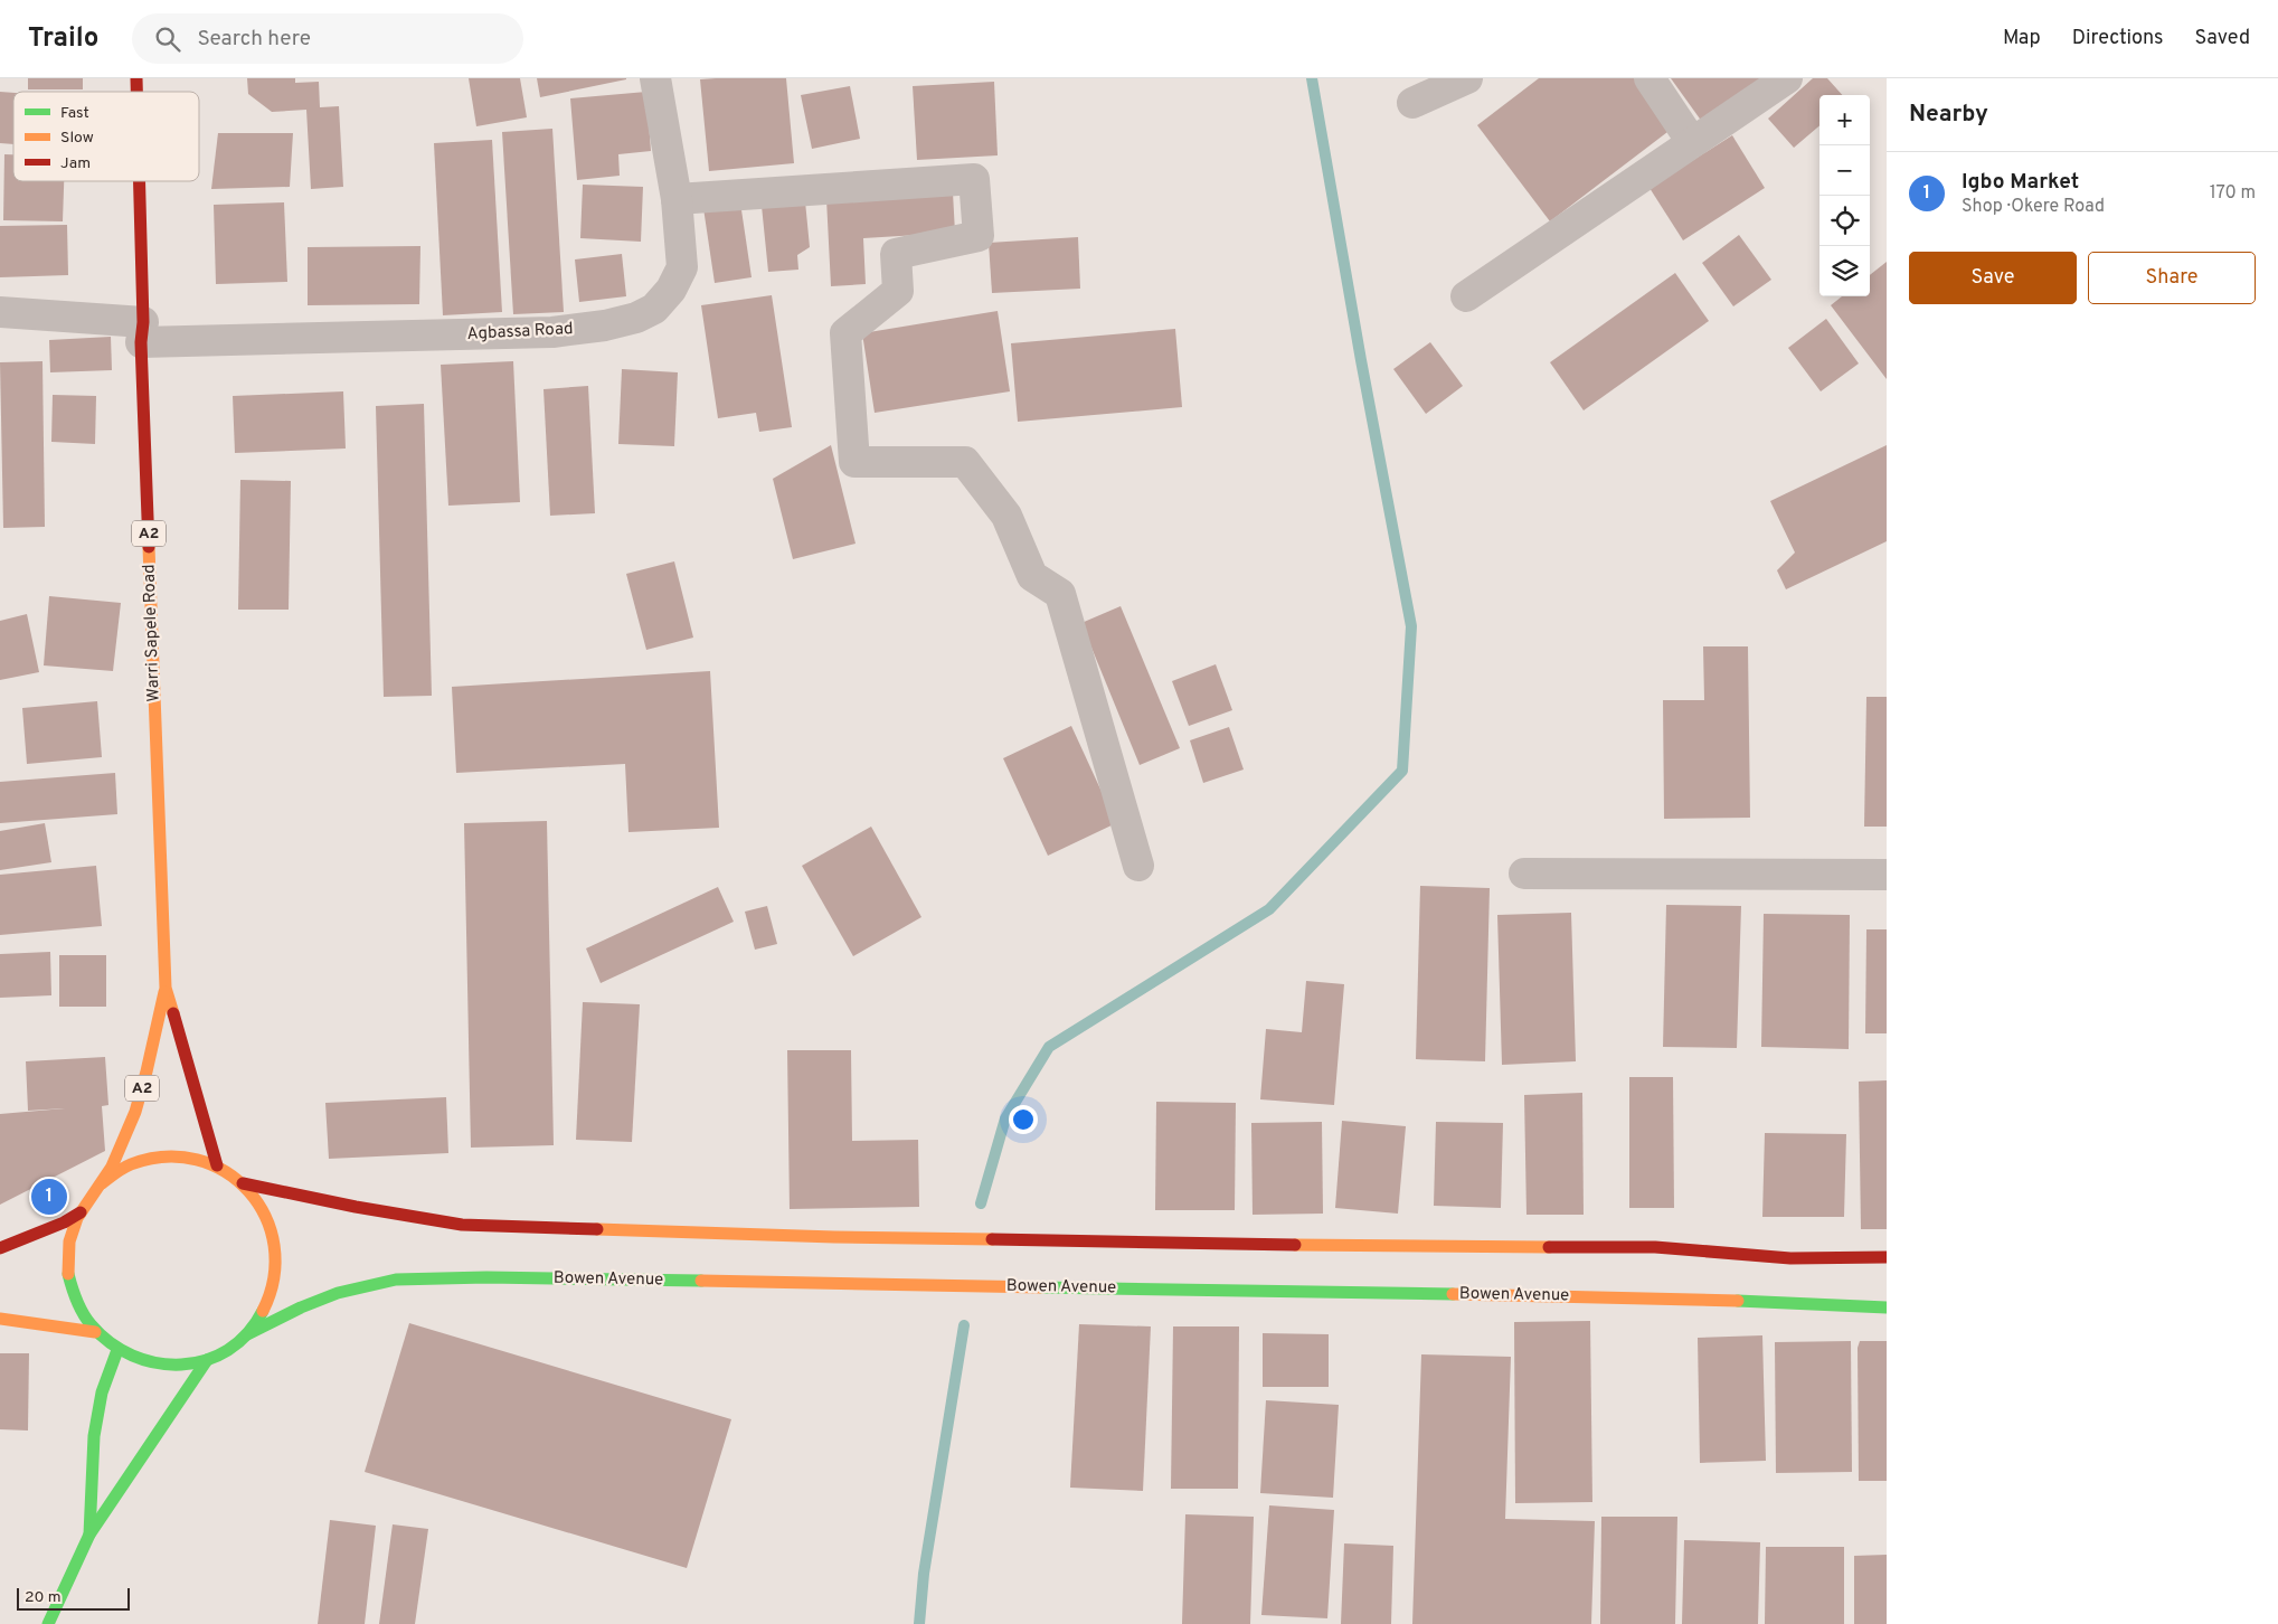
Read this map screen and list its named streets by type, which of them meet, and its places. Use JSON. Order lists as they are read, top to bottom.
{
  "streets": {
    "main road": ["A2", "Warri Sapele Road", "Bowen Avenue"],
    "street": ["Agbassa Road"]
  },
  "crossings": [
    ["Agbassa Road", "Warri Sapele Road"]
  ],
  "legend": ["Fast", "Slow", "Jam"],
  "scale_bar": "20 m",
  "page": {
    "header": "Trailo",
    "search": "Search here",
    "nav": ["Map", "Directions", "Saved"],
    "heading": "Nearby",
    "map_buttons": ["+", "−"],
    "list": [
      {
        "mark": "1",
        "name": "Igbo Market",
        "note": "Shop · Okere Road",
        "value": "170 m"
      }
    ],
    "buttons": ["Save", "Share"],
    "pins": "1",
    "scale": "20 m"
  }
}
